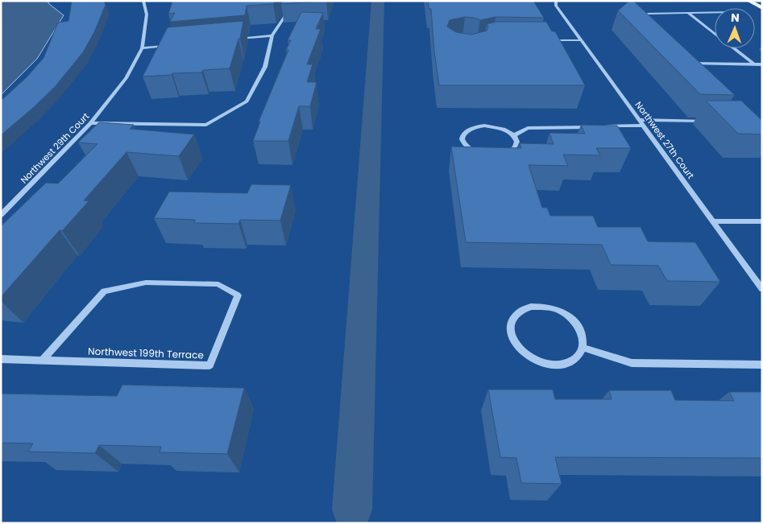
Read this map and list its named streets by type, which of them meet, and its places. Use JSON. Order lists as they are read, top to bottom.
{
  "streets": {
    "street": ["Northwest 27th Court", "Northwest 29th Court", "Northwest 199th Terrace"]
  },
  "north": "top"
}
